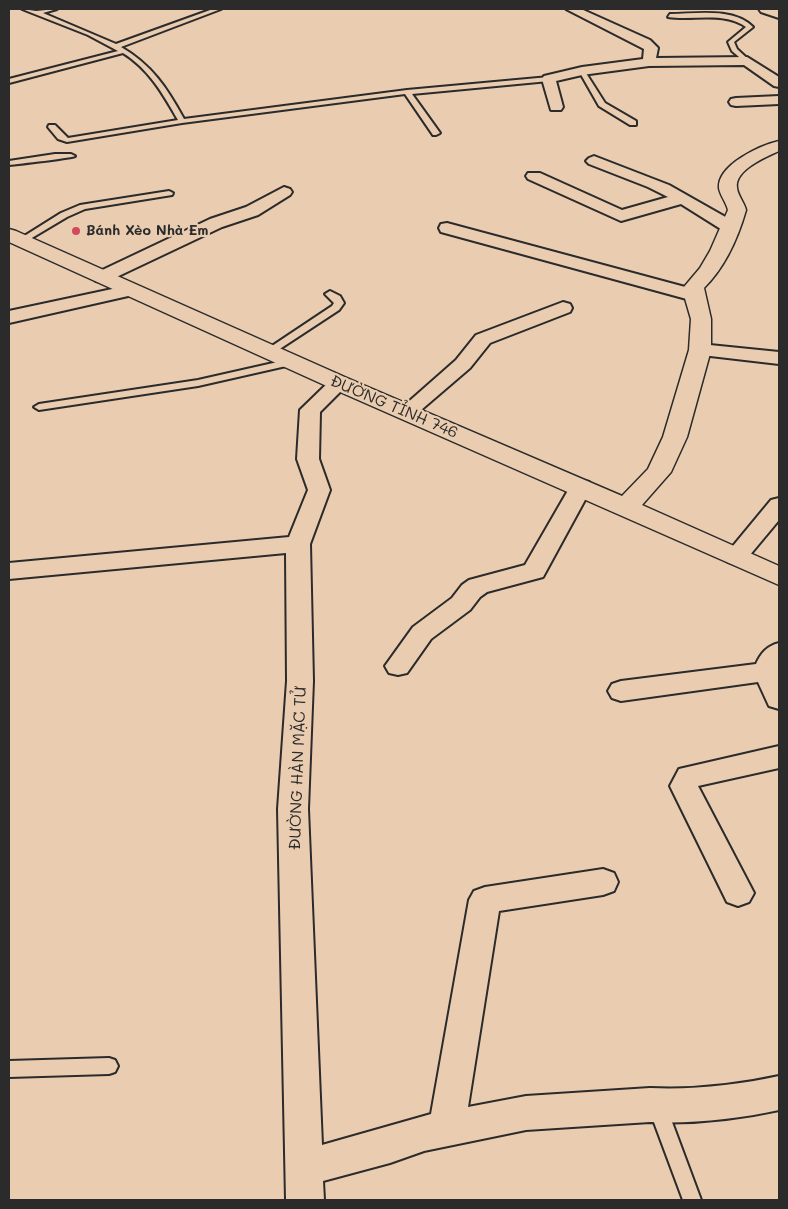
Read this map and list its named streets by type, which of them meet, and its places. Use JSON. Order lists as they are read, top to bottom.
{
  "streets": {
    "main road": ["ĐƯỜNG TỈNH 746"],
    "street": ["ĐƯỜNG HÀN MẶC TỬ"]
  },
  "crossings": [
    ["ĐƯỜNG TỈNH 746", "ĐƯỜNG HÀN MẶC TỬ"]
  ],
  "places": ["Bánh Xèo Nhà Em"]
}
